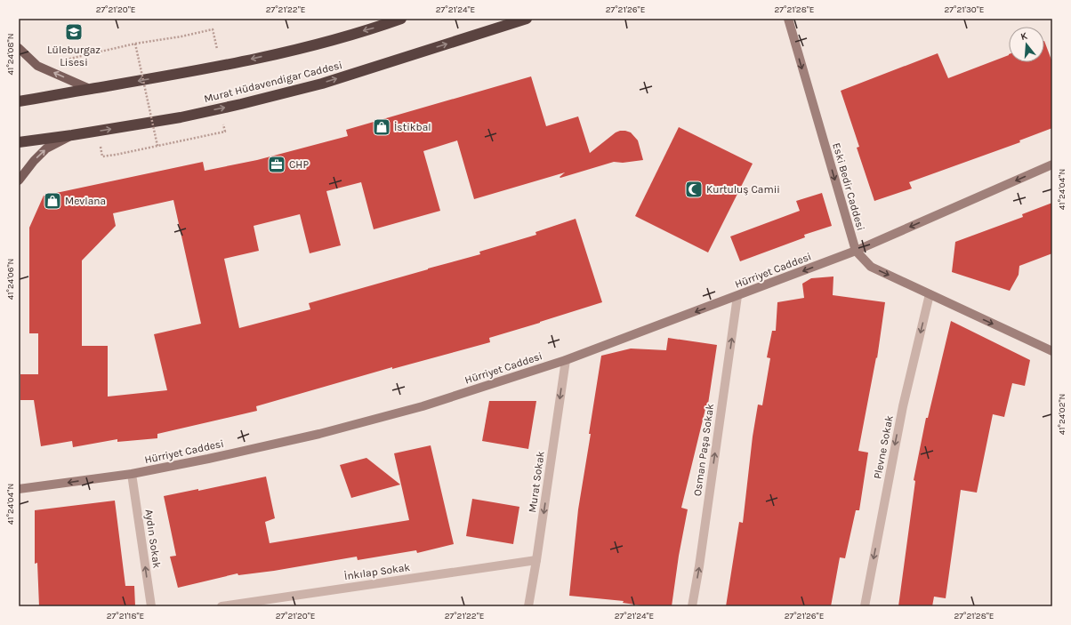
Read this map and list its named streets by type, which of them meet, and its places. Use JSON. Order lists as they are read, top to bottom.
{
  "streets": {
    "highway": ["Murat Hüdavendigar Caddesi"],
    "street": [
      "Eski Bedir Caddesi",
      "Hürriyet Caddesi",
      "Plevne Sokak",
      "Osman Paşa Sokak",
      "Murat Sokak",
      "Aydın Sokak",
      "İnkılap Sokak"
    ]
  },
  "crossings": [
    ["Eski Bedir Caddesi", "Hürriyet Caddesi"],
    ["Eski Bedir Caddesi", "Plevne Sokak"],
    ["Hürriyet Caddesi", "Osman Paşa Sokak"],
    ["Hürriyet Caddesi", "Murat Sokak"],
    ["Hürriyet Caddesi", "Aydın Sokak"],
    ["Murat Sokak", "İnkılap Sokak"]
  ],
  "one_way": [
    "Eski Bedir Caddesi",
    "Hürriyet Caddesi",
    "Plevne Sokak",
    "Osman Paşa Sokak",
    "Murat Sokak",
    "Aydın Sokak"
  ],
  "places": {
    "school or university": ["Lüleburgaz Lisesi"],
    "shop": ["İstikbal", "Mevlana"],
    "office": ["CHP"],
    "mosque": ["Kurtuluş Camii"]
  },
  "north": "top",
  "coordinates": [
    "27°21'20\"E",
    "27°21'22\"E",
    "27°21'24\"E",
    "27°21'26\"E",
    "27°21'28\"E",
    "27°21'30\"E",
    "41°24'08\"N",
    "41°24'04\"N",
    "41°24'06\"N",
    "41°24'02\"N",
    "27°21'18\"E"
  ]
}
